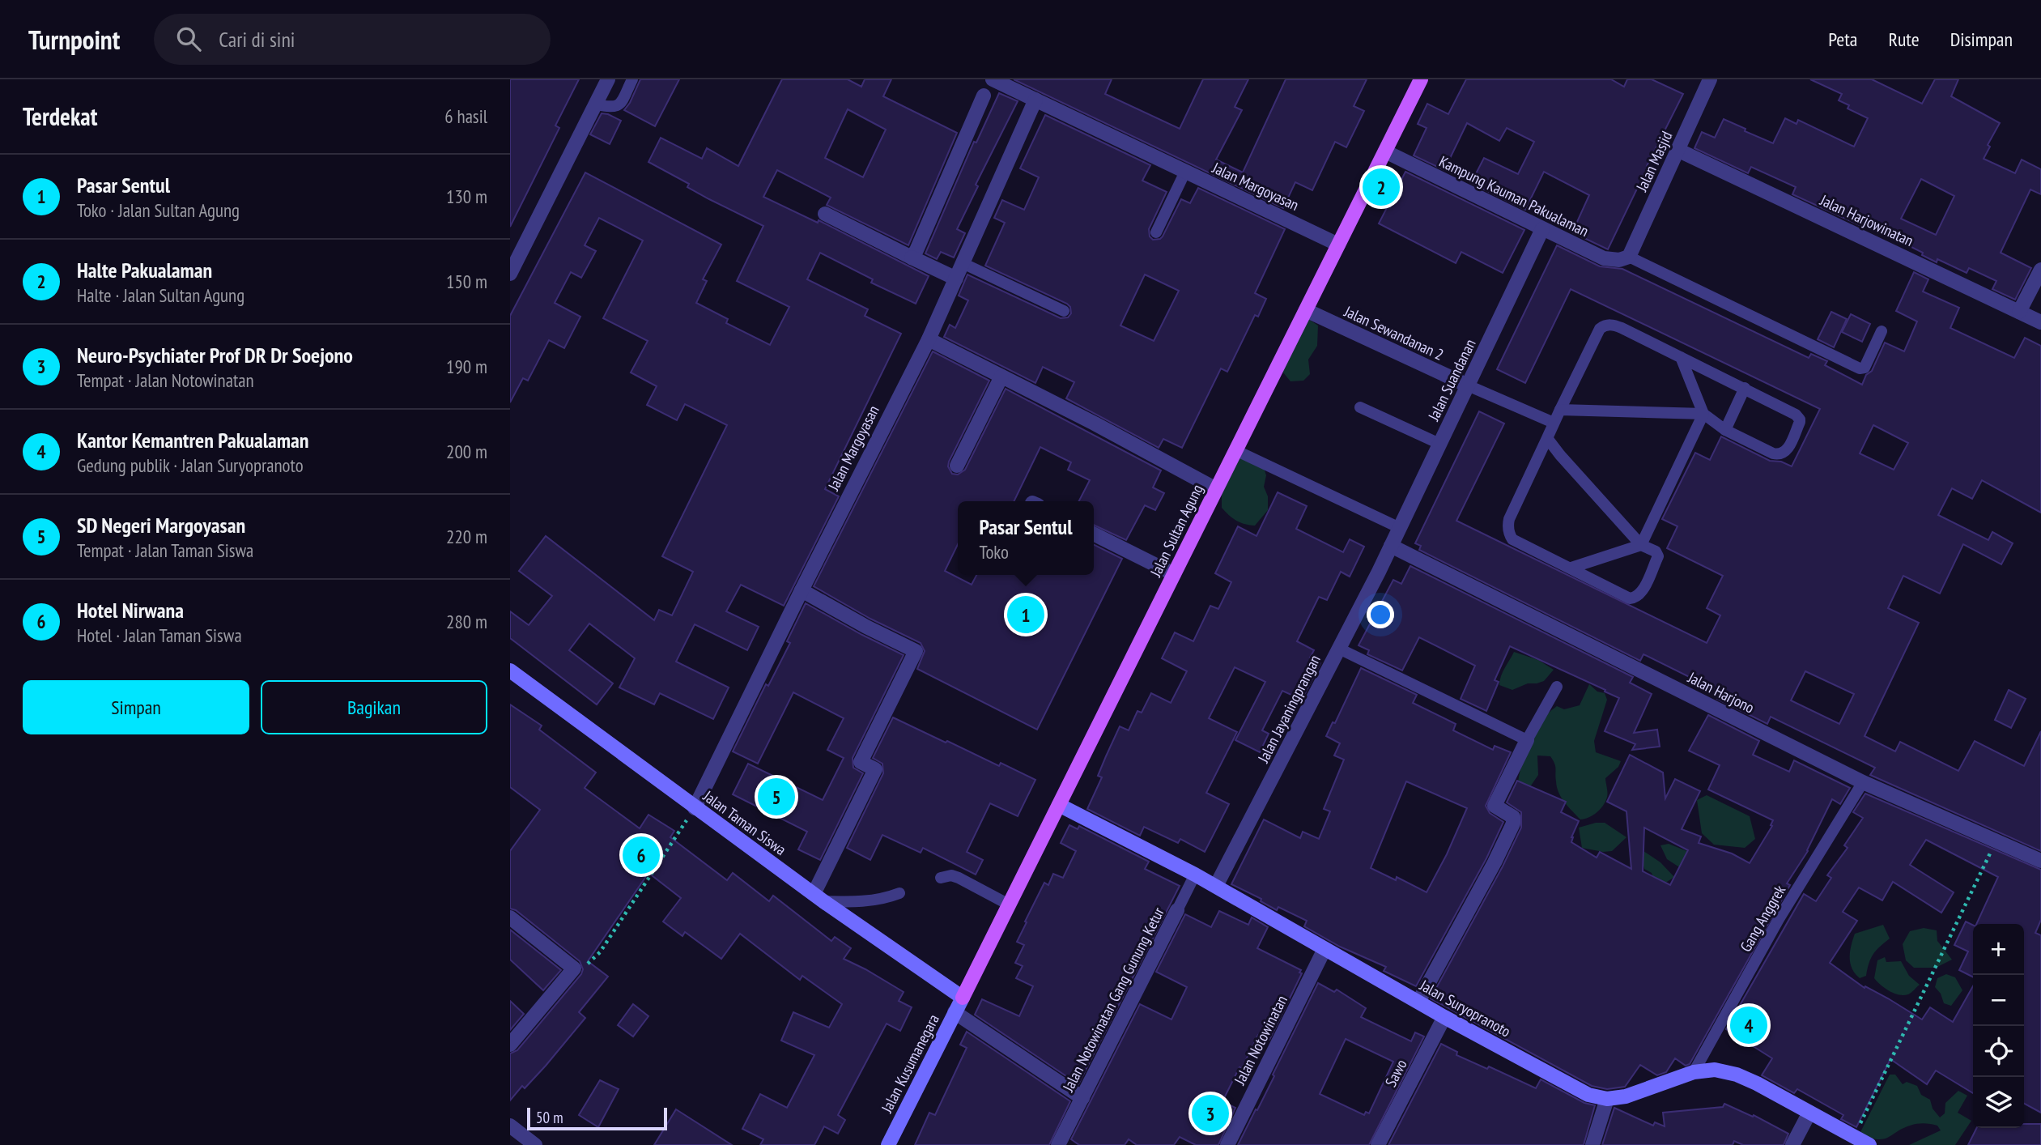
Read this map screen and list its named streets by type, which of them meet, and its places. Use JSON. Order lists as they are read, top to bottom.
{
  "streets": {
    "main road": [
      "Jalan Sultan Agung",
      "Jalan Taman Siswa",
      "Jalan Suryopranoto",
      "Jalan Kusumanegara"
    ],
    "street": [
      "Jalan Masjid",
      "Jalan Margoyasan",
      "Kampung Kauman Pakualaman",
      "Jalan Harjowinatan",
      "Jalan Sewandanan 2",
      "Jalan Suandanan",
      "Jalan Harjono",
      "Jalan Jayaningprangan",
      "Jalan Notowinatan Gang Gunung Ketur",
      "Jalan Notowinatan",
      "Sawo"
    ],
    "lane": ["Gang Anggrek"]
  },
  "crossings": [
    ["Jalan Masjid", "Kampung Kauman Pakualaman"],
    ["Jalan Masjid", "Jalan Harjowinatan"],
    ["Jalan Margoyasan", "Jalan Sultan Agung"],
    ["Jalan Margoyasan", "Jalan Taman Siswa"],
    ["Kampung Kauman Pakualaman", "Jalan Suandanan"],
    ["Kampung Kauman Pakualaman", "Jalan Sultan Agung"],
    ["Jalan Sewandanan 2", "Jalan Suandanan"],
    ["Jalan Sewandanan 2", "Jalan Sultan Agung"],
    ["Jalan Suandanan", "Jalan Harjono"],
    ["Jalan Suandanan", "Jalan Jayaningprangan"],
    ["Jalan Sultan Agung", "Jalan Taman Siswa"],
    ["Jalan Sultan Agung", "Jalan Suryopranoto"],
    ["Jalan Sultan Agung", "Jalan Kusumanegara"],
    ["Jalan Harjono", "Jalan Jayaningprangan"],
    ["Jalan Harjono", "Gang Anggrek"],
    ["Jalan Jayaningprangan", "Jalan Suryopranoto"],
    ["Jalan Taman Siswa", "Jalan Kusumanegara"],
    ["Gang Anggrek", "Jalan Suryopranoto"],
    ["Jalan Notowinatan Gang Gunung Ketur", "Jalan Suryopranoto"],
    ["Jalan Suryopranoto", "Jalan Notowinatan"],
    ["Jalan Suryopranoto", "Sawo"]
  ],
  "scale_bar": "50 m",
  "page": {
    "header": "Turnpoint",
    "search": "Cari di sini",
    "nav": ["Peta", "Rute", "Disimpan"],
    "heading": ["Terdekat", "6 hasil"],
    "list": [
      {
        "mark": "1",
        "name": "Pasar Sentul",
        "note": "Toko · Jalan Sultan Agung",
        "value": "130 m"
      },
      {
        "mark": "2",
        "name": "Halte Pakualaman",
        "note": "Halte · Jalan Sultan Agung",
        "value": "150 m"
      },
      {
        "mark": "3",
        "name": "Neuro-Psychiater Prof DR Dr Soejono",
        "note": "Tempat · Jalan Notowinatan",
        "value": "190 m"
      },
      {
        "mark": "4",
        "name": "Kantor Kemantren Pakualaman",
        "note": "Gedung publik · Jalan Suryopranoto",
        "value": "200 m"
      },
      {
        "mark": "5",
        "name": "SD Negeri Margoyasan",
        "note": "Tempat · Jalan Taman Siswa",
        "value": "220 m"
      },
      {
        "mark": "6",
        "name": "Hotel Nirwana",
        "note": "Hotel · Jalan Taman Siswa",
        "value": "280 m"
      }
    ],
    "pins": [
      "2",
      "1",
      "5",
      "6",
      "4",
      "3"
    ],
    "popup": ["Pasar Sentul", "Toko"],
    "buttons": ["Simpan", "Bagikan"],
    "map_buttons": ["+", "−"],
    "scale": "50 m"
  }
}
